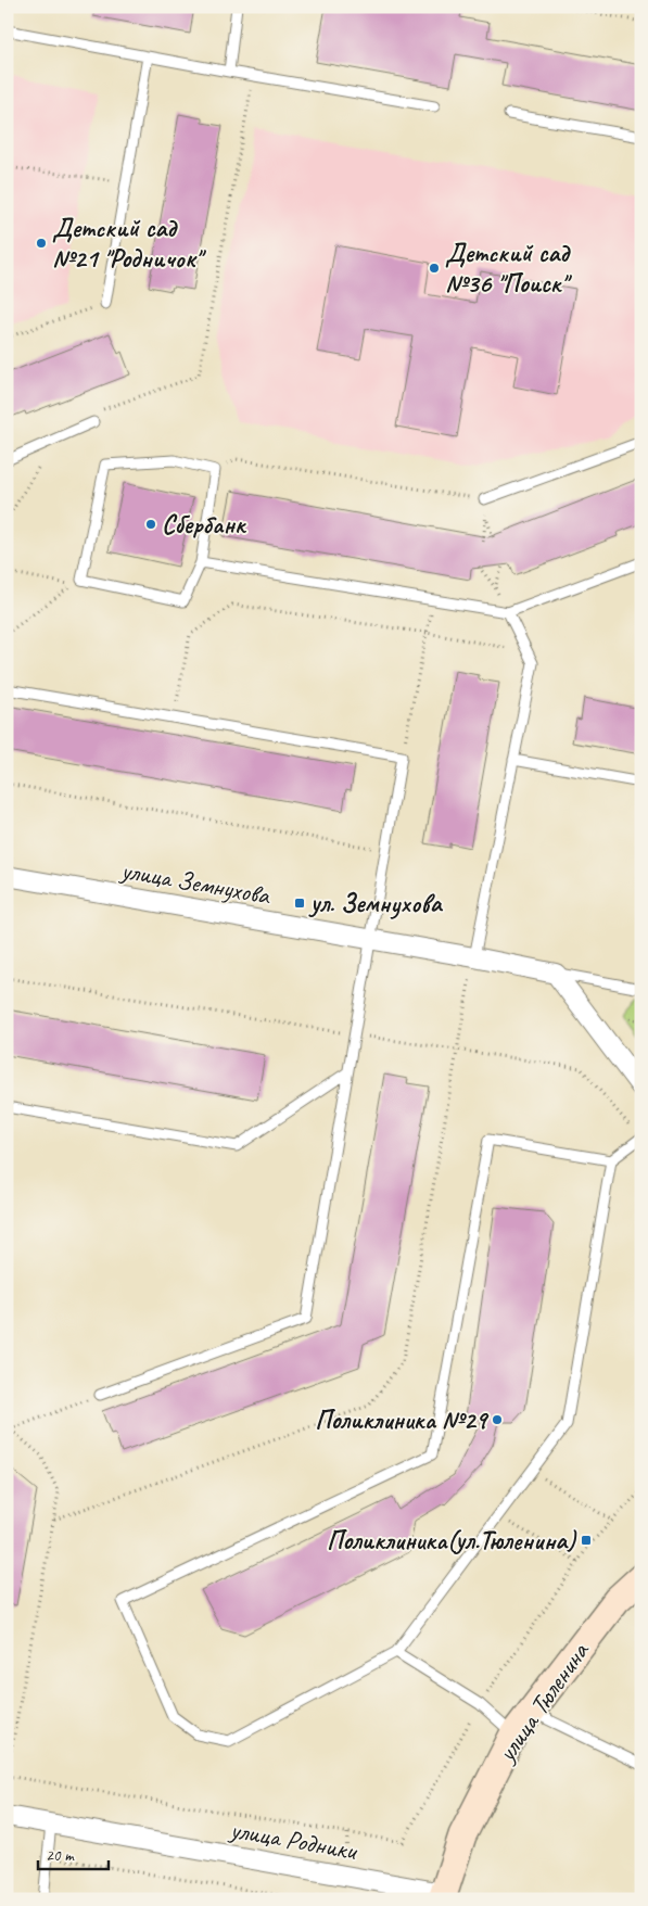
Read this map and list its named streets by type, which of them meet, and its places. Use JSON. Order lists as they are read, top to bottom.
{
  "streets": {
    "street": ["улица Земнухова", "улица Тюленина", "улица Родники"]
  },
  "crossings": [
    ["улица Тюленина", "улица Родники"]
  ],
  "places": {
    "other": [
      "Детский сад №21 \"Родничок\"",
      "Детский сад №36 \"Поиск\"",
      "Сбербанк",
      "Поликлиника №29"
    ],
    "transit": ["ул. Земнухова", "Поликлиника(ул.Тюленина)"]
  },
  "scale_bar": "20 m"
}
